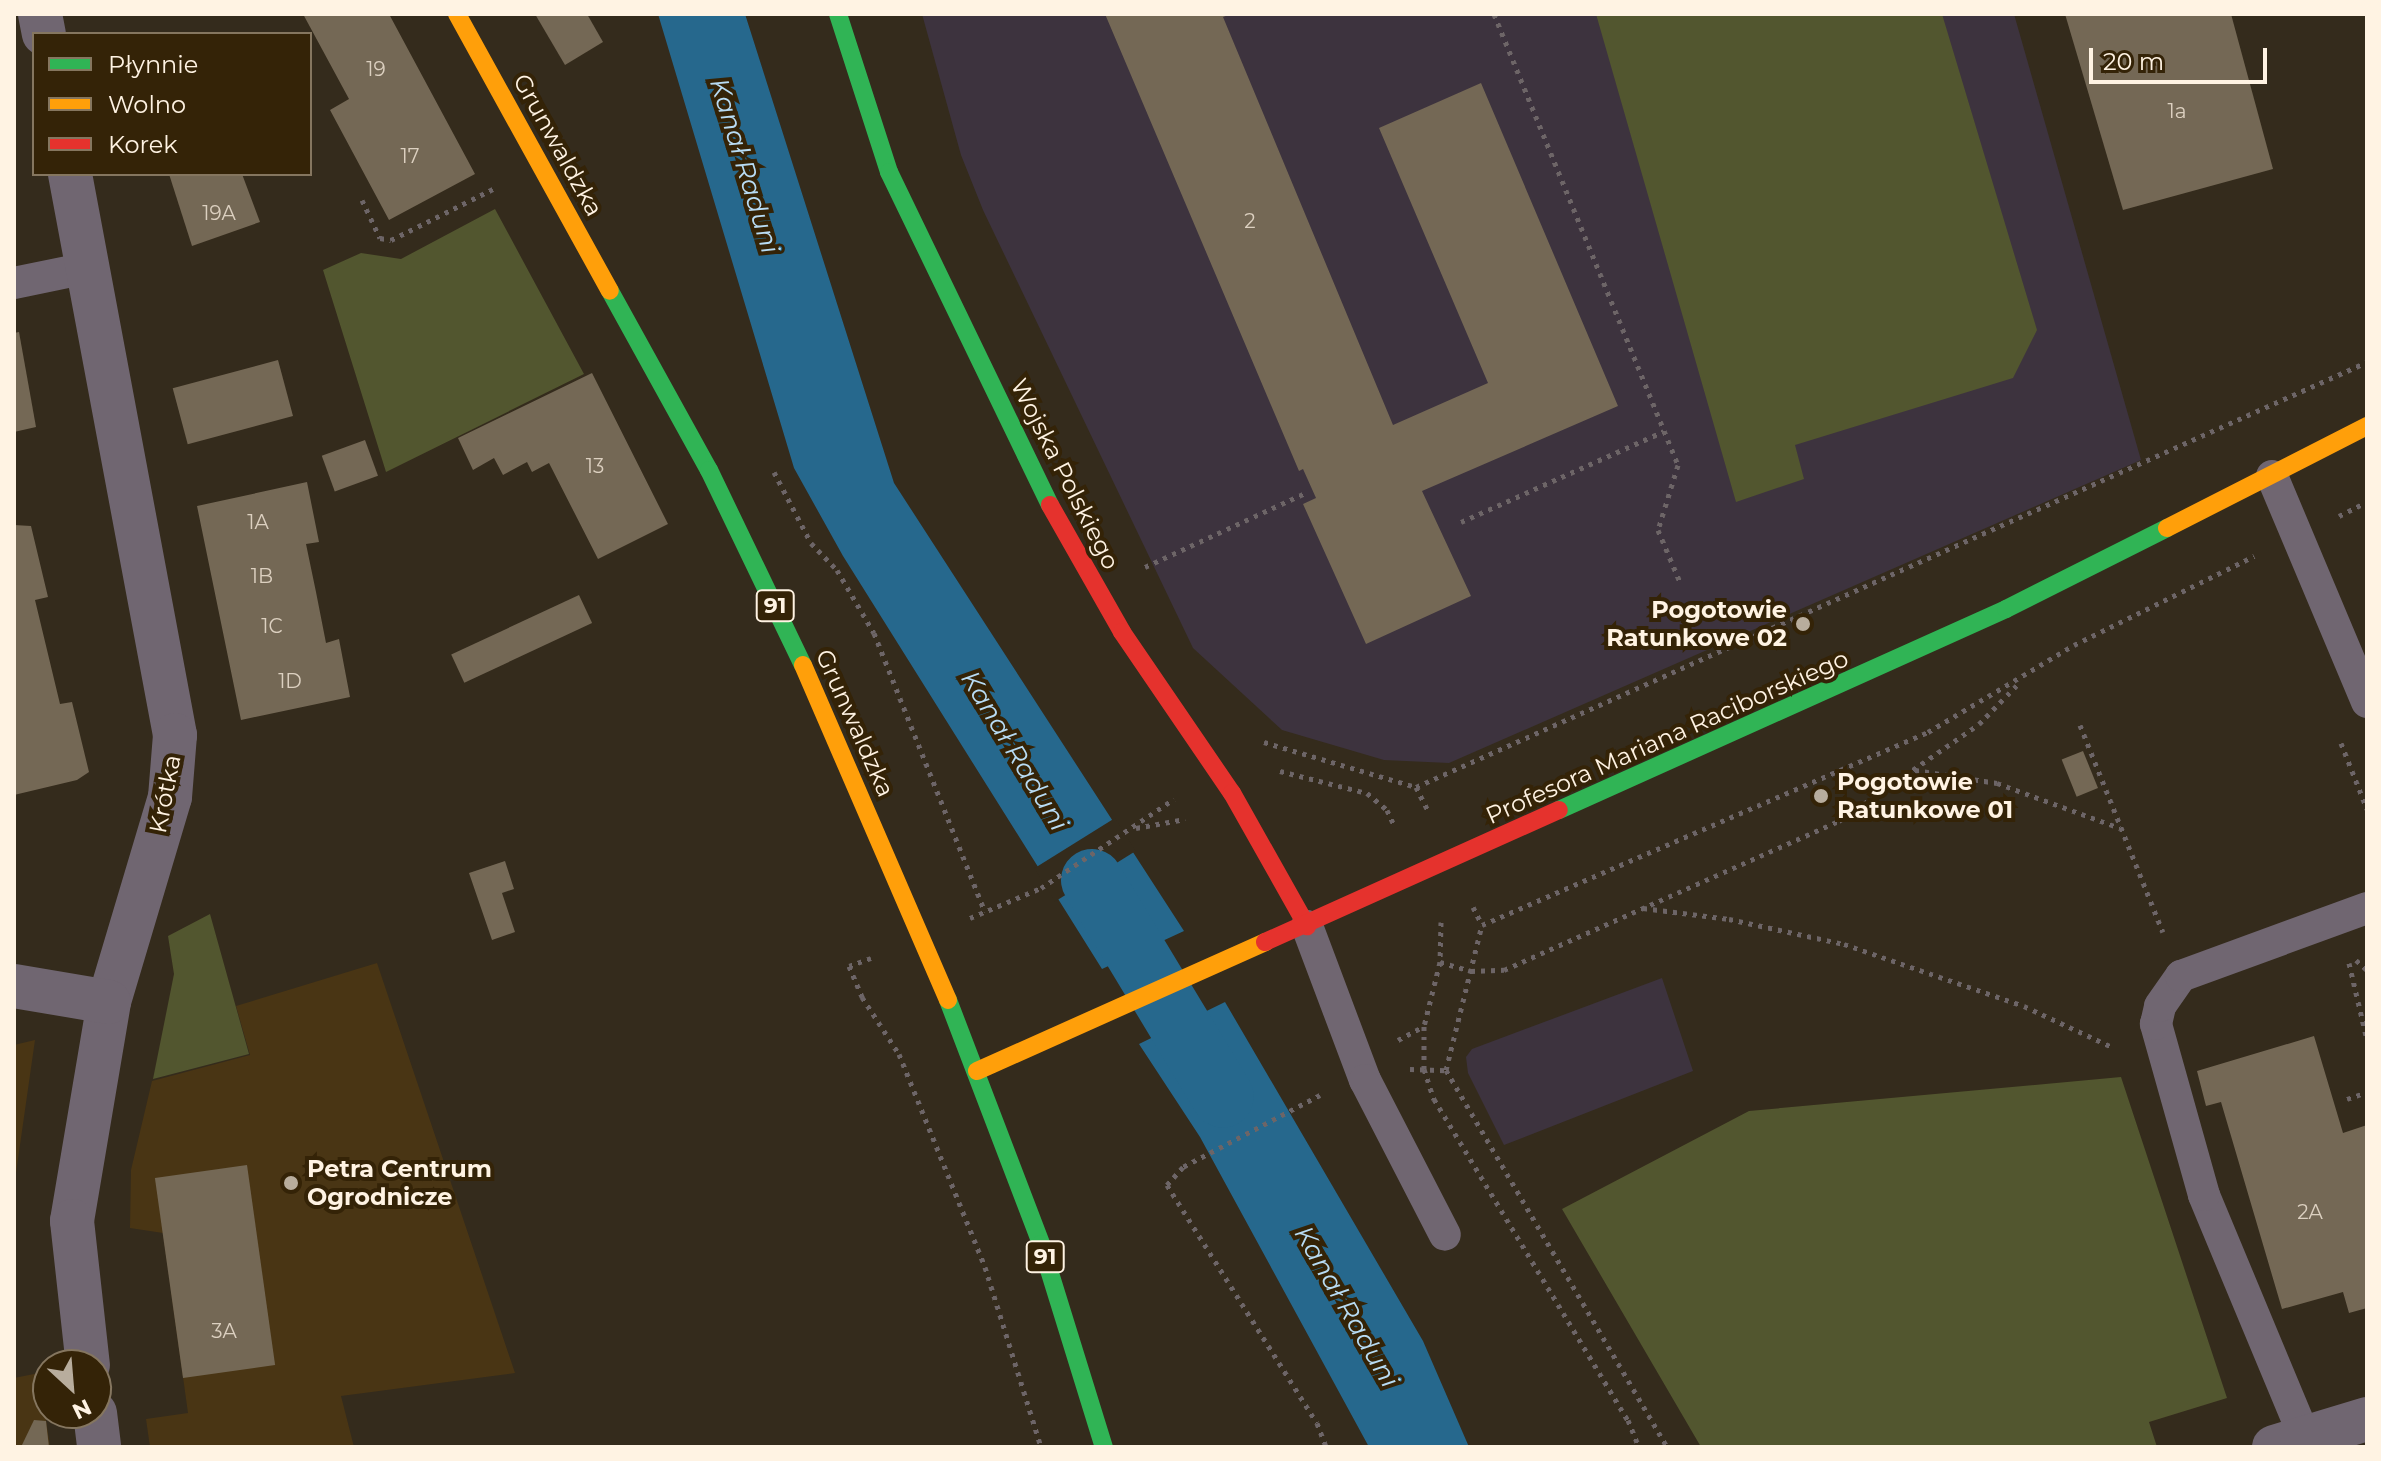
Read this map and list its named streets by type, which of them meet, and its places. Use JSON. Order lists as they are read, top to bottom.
{
  "streets": {
    "main road": [
      "Grunwaldzka",
      "Wojska Polskiego",
      "91",
      "Profesora Mariana Raciborskiego"
    ],
    "street": ["Krótka"]
  },
  "crossings": [
    ["Grunwaldzka", "Profesora Mariana Raciborskiego"],
    ["Wojska Polskiego", "Profesora Mariana Raciborskiego"]
  ],
  "water": ["Kanał Raduni"],
  "places": ["Pogotowie Ratunkowe 02", "Pogotowie Ratunkowe 01", "Petra Centrum Ogrodnicze"],
  "house_numbers": [
    "19",
    "1a",
    "17",
    "19A",
    "2",
    "13",
    "1A",
    "1B",
    "1C",
    "1D",
    "2A",
    "3A"
  ],
  "legend": ["Płynnie", "Wolno", "Korek"],
  "scale_bar": "20 m",
  "north": "bottom right"
}
